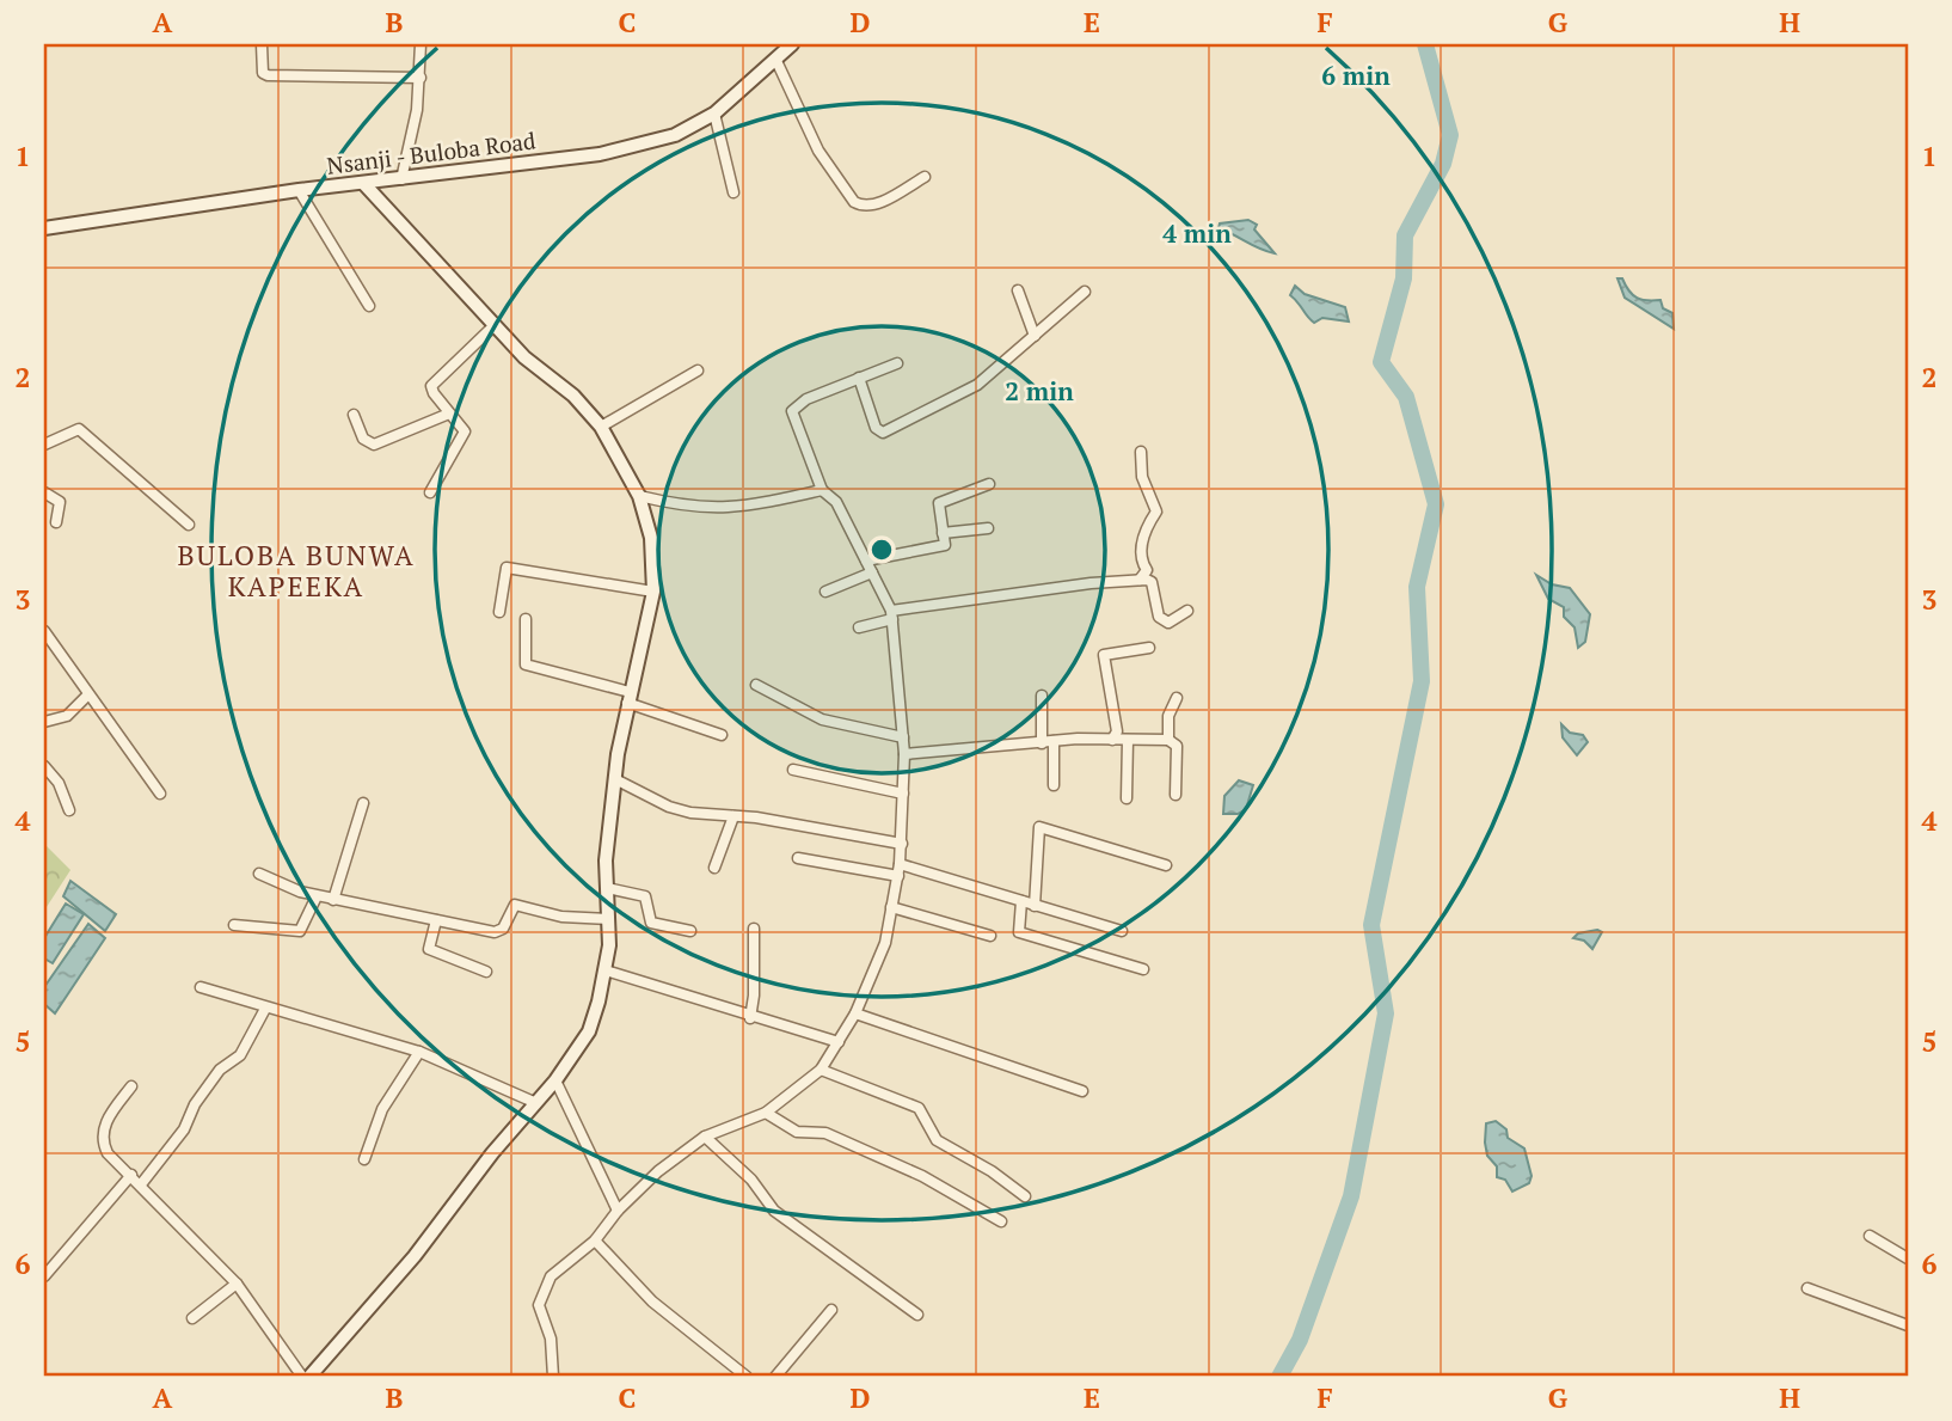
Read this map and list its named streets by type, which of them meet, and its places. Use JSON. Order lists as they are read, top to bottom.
{
  "streets": {
    "street": ["Nsanji - Buloba Road"]
  },
  "districts": ["BULOBA BUNWA KAPEEKA"],
  "grid": {
    "columns": [
      "A",
      "B",
      "C",
      "D",
      "E",
      "F",
      "G",
      "H"
    ],
    "rows": [
      "1",
      "2",
      "3",
      "4",
      "5",
      "6"
    ]
  },
  "rings": ["6 min", "4 min", "2 min"]
}
